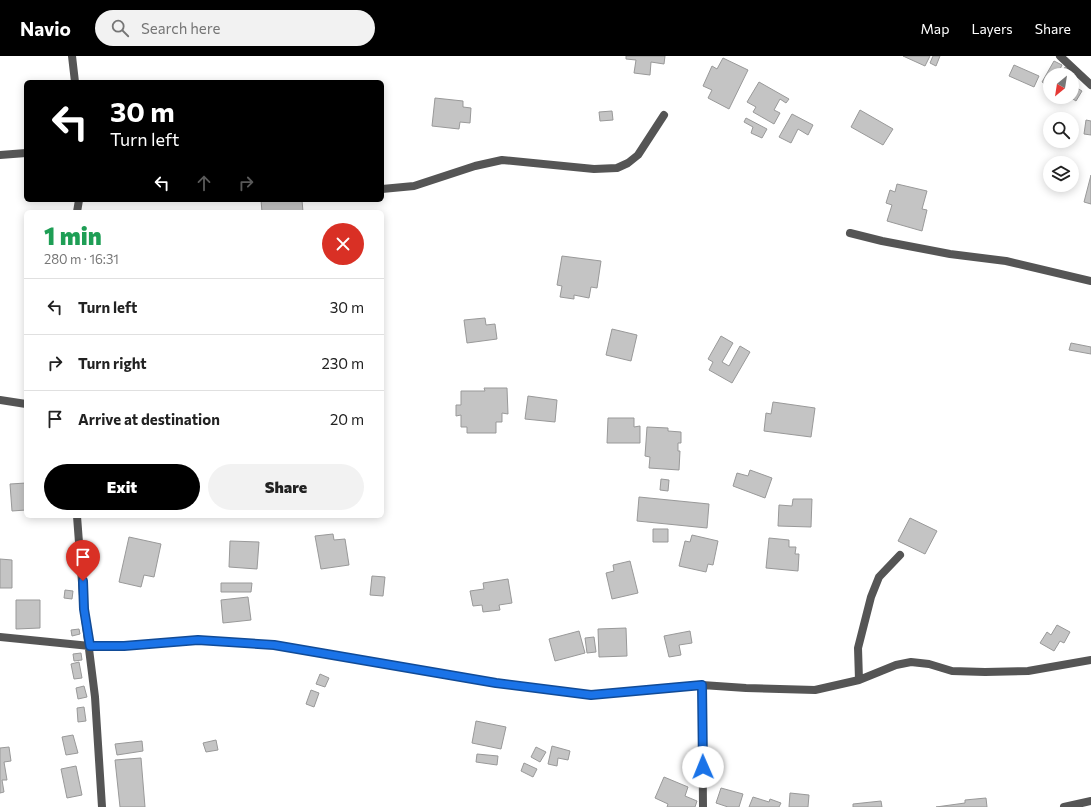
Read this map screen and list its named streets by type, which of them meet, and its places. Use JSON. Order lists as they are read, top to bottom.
{
  "north": "bottom left",
  "page": {
    "header": "Navio",
    "search": "Search here",
    "nav": ["Map", "Layers", "Share"],
    "turn": ["30 m", "Turn left"],
    "heading": ["1 min", "280 m · 16:31"],
    "list": [
      {
        "name": "Turn left",
        "value": "30 m"
      },
      {
        "name": "Turn right",
        "value": "230 m"
      },
      {
        "name": "Arrive at destination",
        "value": "20 m"
      }
    ],
    "buttons": ["Exit", "Share"]
  }
}
